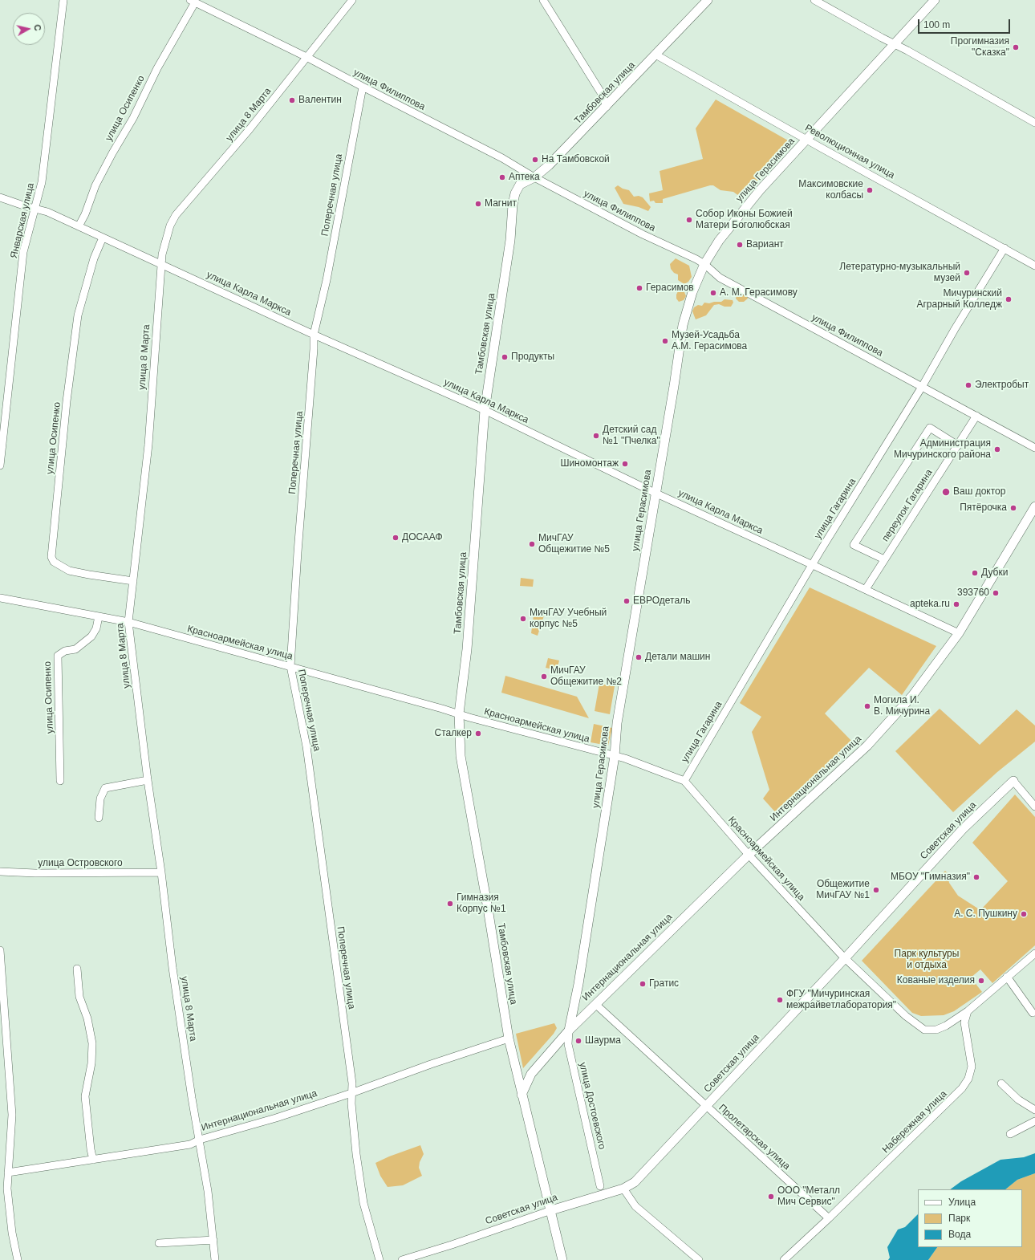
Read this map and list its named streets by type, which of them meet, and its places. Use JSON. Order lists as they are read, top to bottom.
{
  "streets": {
    "main road": [
      "Тамбовская улица",
      "улица Герасимова",
      "Интернациональная улица",
      "Советская улица"
    ],
    "street": [
      "улица Филиппова",
      "улица Осипенко",
      "улица 8 Марта",
      "Революционная улица",
      "Поперечная улица",
      "Январская улица",
      "улица Карла Маркса",
      "переулок Гагарина",
      "улица Гагарина",
      "Красноармейская улица",
      "улица Островского",
      "улица Достоевского",
      "Набережная улица",
      "Пролетарская улица"
    ]
  },
  "crossings": [
    ["улица Филиппова", "Тамбовская улица"],
    ["улица Филиппова", "улица Осипенко"],
    ["улица Филиппова", "улица 8 Марта"],
    ["улица Филиппова", "улица Герасимова"],
    ["улица Филиппова", "Поперечная улица"],
    ["улица Филиппова", "переулок Гагарина"],
    ["улица Филиппова", "улица Гагарина"],
    ["Тамбовская улица", "Революционная улица"],
    ["Тамбовская улица", "улица Герасимова"],
    ["Тамбовская улица", "улица Карла Маркса"],
    ["Тамбовская улица", "Красноармейская улица"],
    ["Тамбовская улица", "Интернациональная улица"],
    ["Тамбовская улица", "Советская улица"],
    ["улица Осипенко", "улица 8 Марта"],
    ["улица Осипенко", "улица Карла Маркса"],
    ["улица Осипенко", "Красноармейская улица"],
    ["улица 8 Марта", "улица Карла Маркса"],
    ["улица 8 Марта", "Красноармейская улица"],
    ["улица 8 Марта", "Интернациональная улица"],
    ["улица 8 Марта", "улица Островского"],
    ["Революционная улица", "улица Герасимова"],
    ["Революционная улица", "улица Гагарина"],
    ["улица Герасимова", "улица Карла Маркса"],
    ["улица Герасимова", "Красноармейская улица"],
    ["улица Герасимова", "Интернациональная улица"],
    ["улица Герасимова", "улица Достоевского"],
    ["Поперечная улица", "улица Карла Маркса"],
    ["Поперечная улица", "Красноармейская улица"],
    ["Поперечная улица", "Интернациональная улица"],
    ["Январская улица", "улица Карла Маркса"],
    ["улица Карла Маркса", "переулок Гагарина"],
    ["улица Карла Маркса", "улица Гагарина"],
    ["улица Карла Маркса", "Интернациональная улица"],
    ["улица Гагарина", "Красноармейская улица"],
    ["Красноармейская улица", "Интернациональная улица"],
    ["Красноармейская улица", "Советская улица"],
    ["Красноармейская улица", "Набережная улица"],
    ["Интернациональная улица", "улица Достоевского"],
    ["Интернациональная улица", "Пролетарская улица"],
    ["Советская улица", "Пролетарская улица"],
    ["Набережная улица", "Пролетарская улица"]
  ],
  "parks": ["Парк культуры и отдыха"],
  "places": [
    "Прогимназия \"Сказка\"",
    "Валентин",
    "На Тамбовской",
    "Аптека",
    "Максимовские колбасы",
    "Магнит",
    "Собор Иконы Божией Матери Боголюбская",
    "Вариант",
    "Летературно-музыкальный музей",
    "Герасимов",
    "А. М. Герасимову",
    "Мичуринский Аграрный Колледж",
    "Музей-Усадьба А.М. Герасимова",
    "Продукты",
    "Электробыт",
    "Детский сад №1 \"Пчелка\"",
    "Администрация Мичуринского района",
    "Шиномонтаж",
    "Ваш доктор",
    "Пятёрочка",
    "ДОСААФ",
    "МичГАУ Общежитие №5",
    "Дубки",
    "393760",
    "ЕВРОдеталь",
    "apteka.ru",
    "МичГАУ Учебный корпус №5",
    "Детали машин",
    "МичГАУ Общежитие №2",
    "Могила И. В. Мичурина",
    "Сталкер",
    "МБОУ \"Гимназия\"",
    "Общежитие МичГАУ №1",
    "Гимназия Корпус №1",
    "А. С. Пушкину",
    "Кованые изделия",
    "Гратис",
    "ФГУ \"Мичуринская межрайветлаборатория\"",
    "Шаурма",
    "ООО \"Металл Мич Сервис\""
  ],
  "legend": ["Улица", "Парк", "Вода"],
  "scale_bar": "100 m",
  "north": "right"
}
